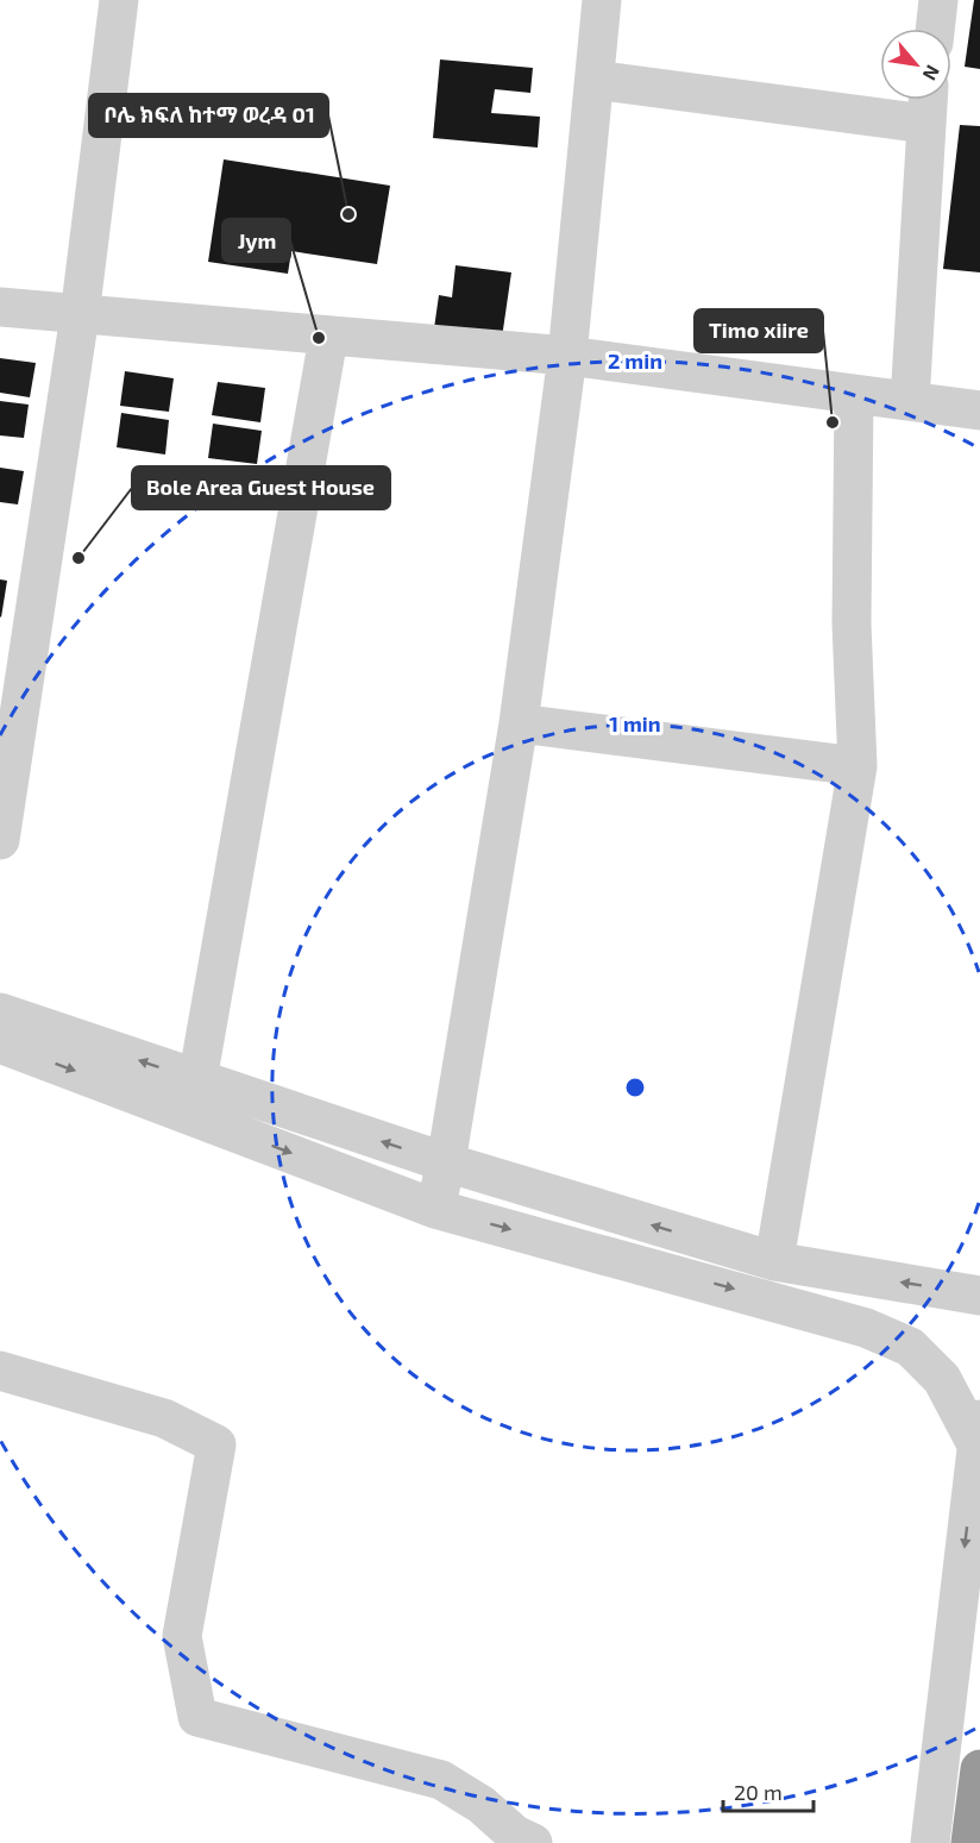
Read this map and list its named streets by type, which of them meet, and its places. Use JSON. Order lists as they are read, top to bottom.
{
  "places": [
    "ቦሌ ክፍለ ከተማ ወረዳ 01",
    "Jym",
    "Timo xiire",
    "Bole Area Guest House"
  ],
  "scale_bar": "20 m",
  "north": "bottom right",
  "rings": ["2 min", "1 min"]
}
